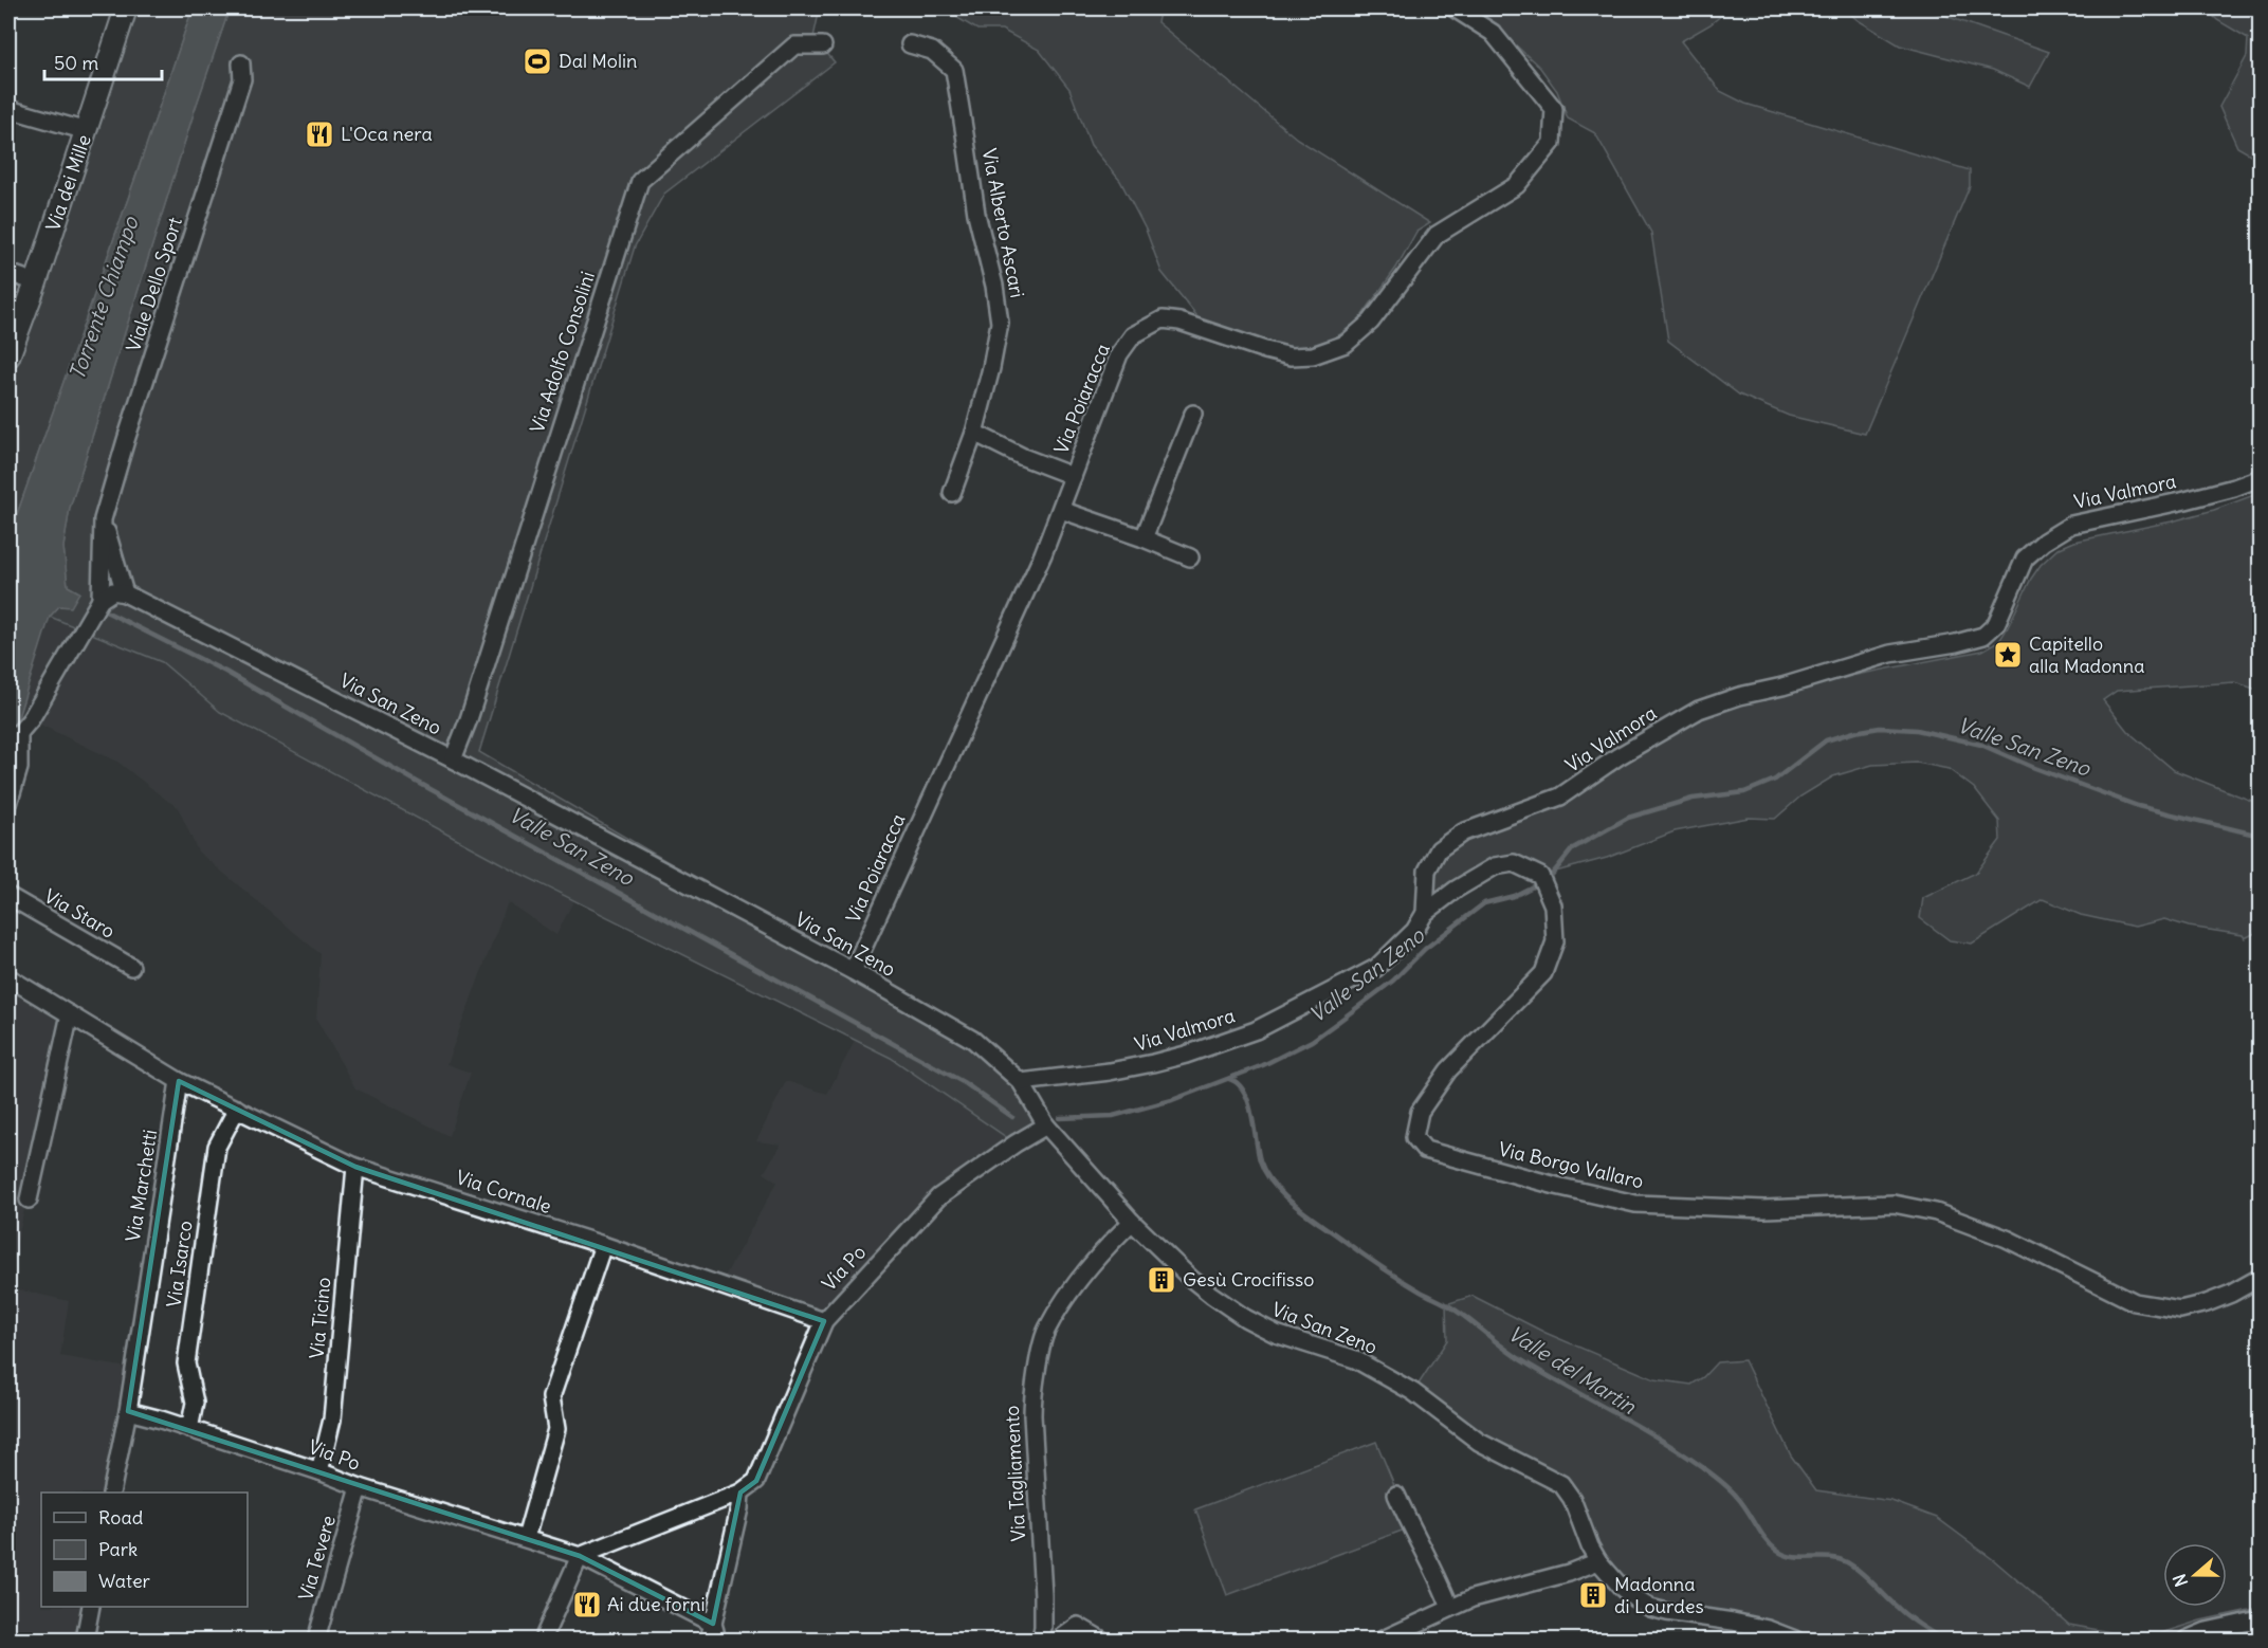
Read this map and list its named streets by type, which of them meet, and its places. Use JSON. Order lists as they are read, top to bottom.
{
  "streets": {
    "main road": ["Via dei Mille"],
    "street": [
      "Via Alberto Ascari",
      "Viale Dello Sport",
      "Via Adolfo Consolini",
      "Via Poiaracca",
      "Via Valmora",
      "Via San Zeno",
      "Via Staro",
      "Via Borgo Vallaro",
      "Via Marchetti",
      "Via Cornale",
      "Via Isarco",
      "Via Po",
      "Via Ticino",
      "Via Tagliamento",
      "Via Tevere"
    ]
  },
  "crossings": [
    ["Via Adolfo Consolini", "Via San Zeno"],
    ["Via Poiaracca", "Via San Zeno"],
    ["Via Valmora", "Via San Zeno"],
    ["Via Valmora", "Via Borgo Vallaro"],
    ["Via San Zeno", "Via Po"],
    ["Via San Zeno", "Via Tagliamento"],
    ["Via Marchetti", "Via Cornale"],
    ["Via Marchetti", "Via Po"],
    ["Via Cornale", "Via Isarco"],
    ["Via Cornale", "Via Po"],
    ["Via Cornale", "Via Ticino"],
    ["Via Isarco", "Via Po"],
    ["Via Po", "Via Ticino"],
    ["Via Po", "Via Tevere"]
  ],
  "water": ["Torrente Chiampo", "Valle San Zeno", "Valle del Martin"],
  "places": {
    "sports": ["Dal Molin"],
    "restaurant": ["L'Oca nera", "Ai due forni"],
    "place": ["Capitello alla Madonna"],
    "building": ["Gesù Crocifisso", "Madonna di Lourdes"]
  },
  "legend": ["Road", "Park", "Water"],
  "scale_bar": "50 m",
  "north": "left"
}
